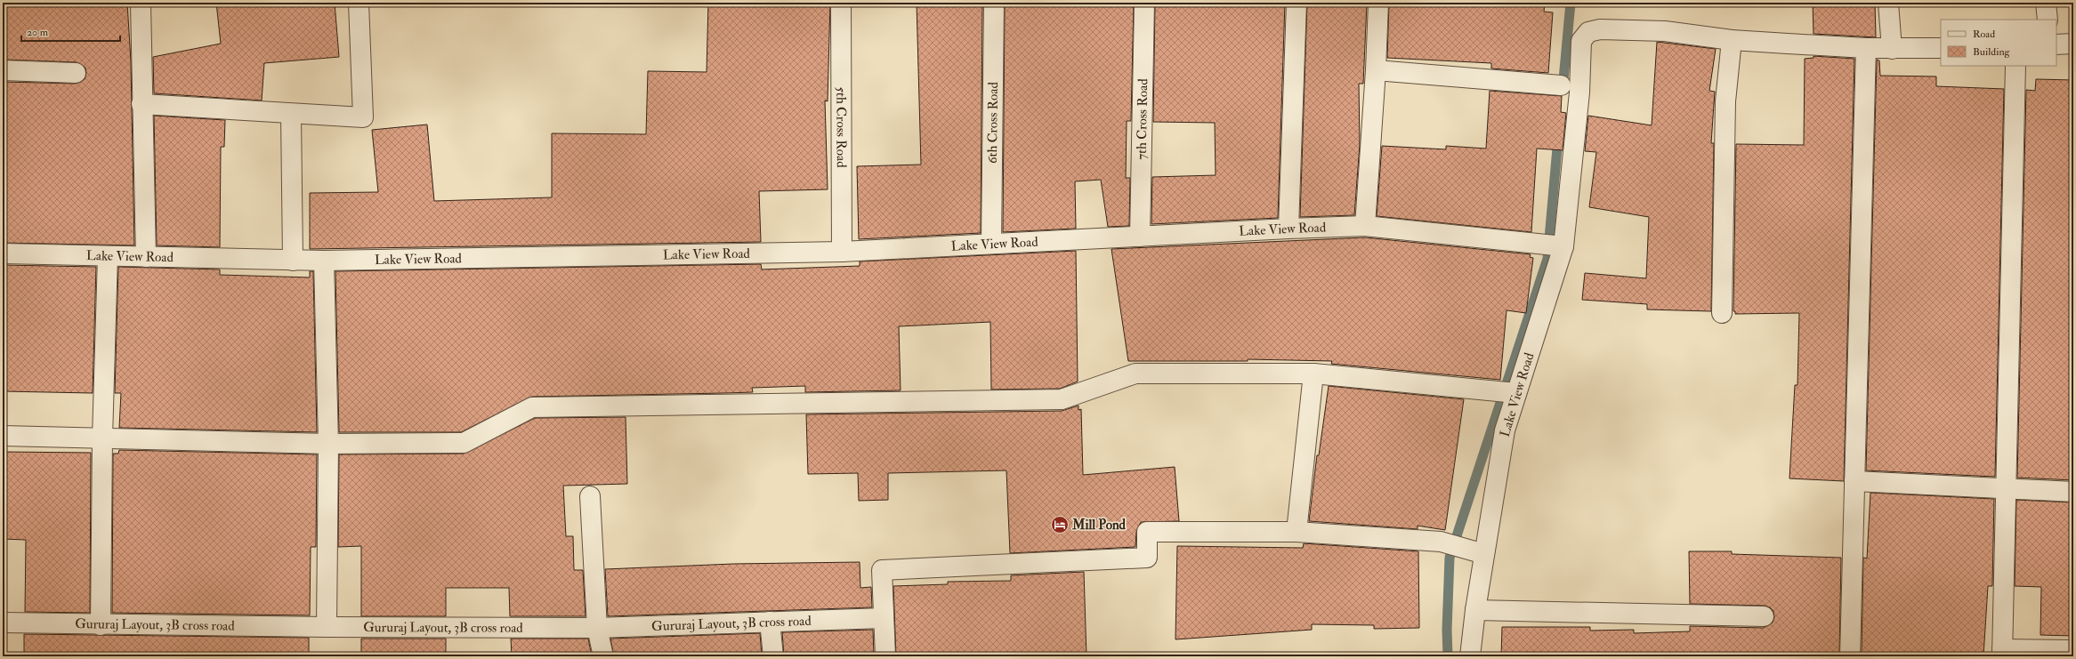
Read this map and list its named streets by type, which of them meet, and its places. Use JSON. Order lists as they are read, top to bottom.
{
  "streets": {
    "street": [
      "7th Cross Road",
      "6th Cross Road",
      "5th Cross Road",
      "Lake View Road",
      "Gururaj Layout, 3B cross road"
    ]
  },
  "crossings": [
    ["7th Cross Road", "Lake View Road"],
    ["6th Cross Road", "Lake View Road"],
    ["5th Cross Road", "Lake View Road"]
  ],
  "places": {
    "hotel": ["Mill Pond"]
  },
  "legend": ["Road", "Building"],
  "scale_bar": "20 m"
}
